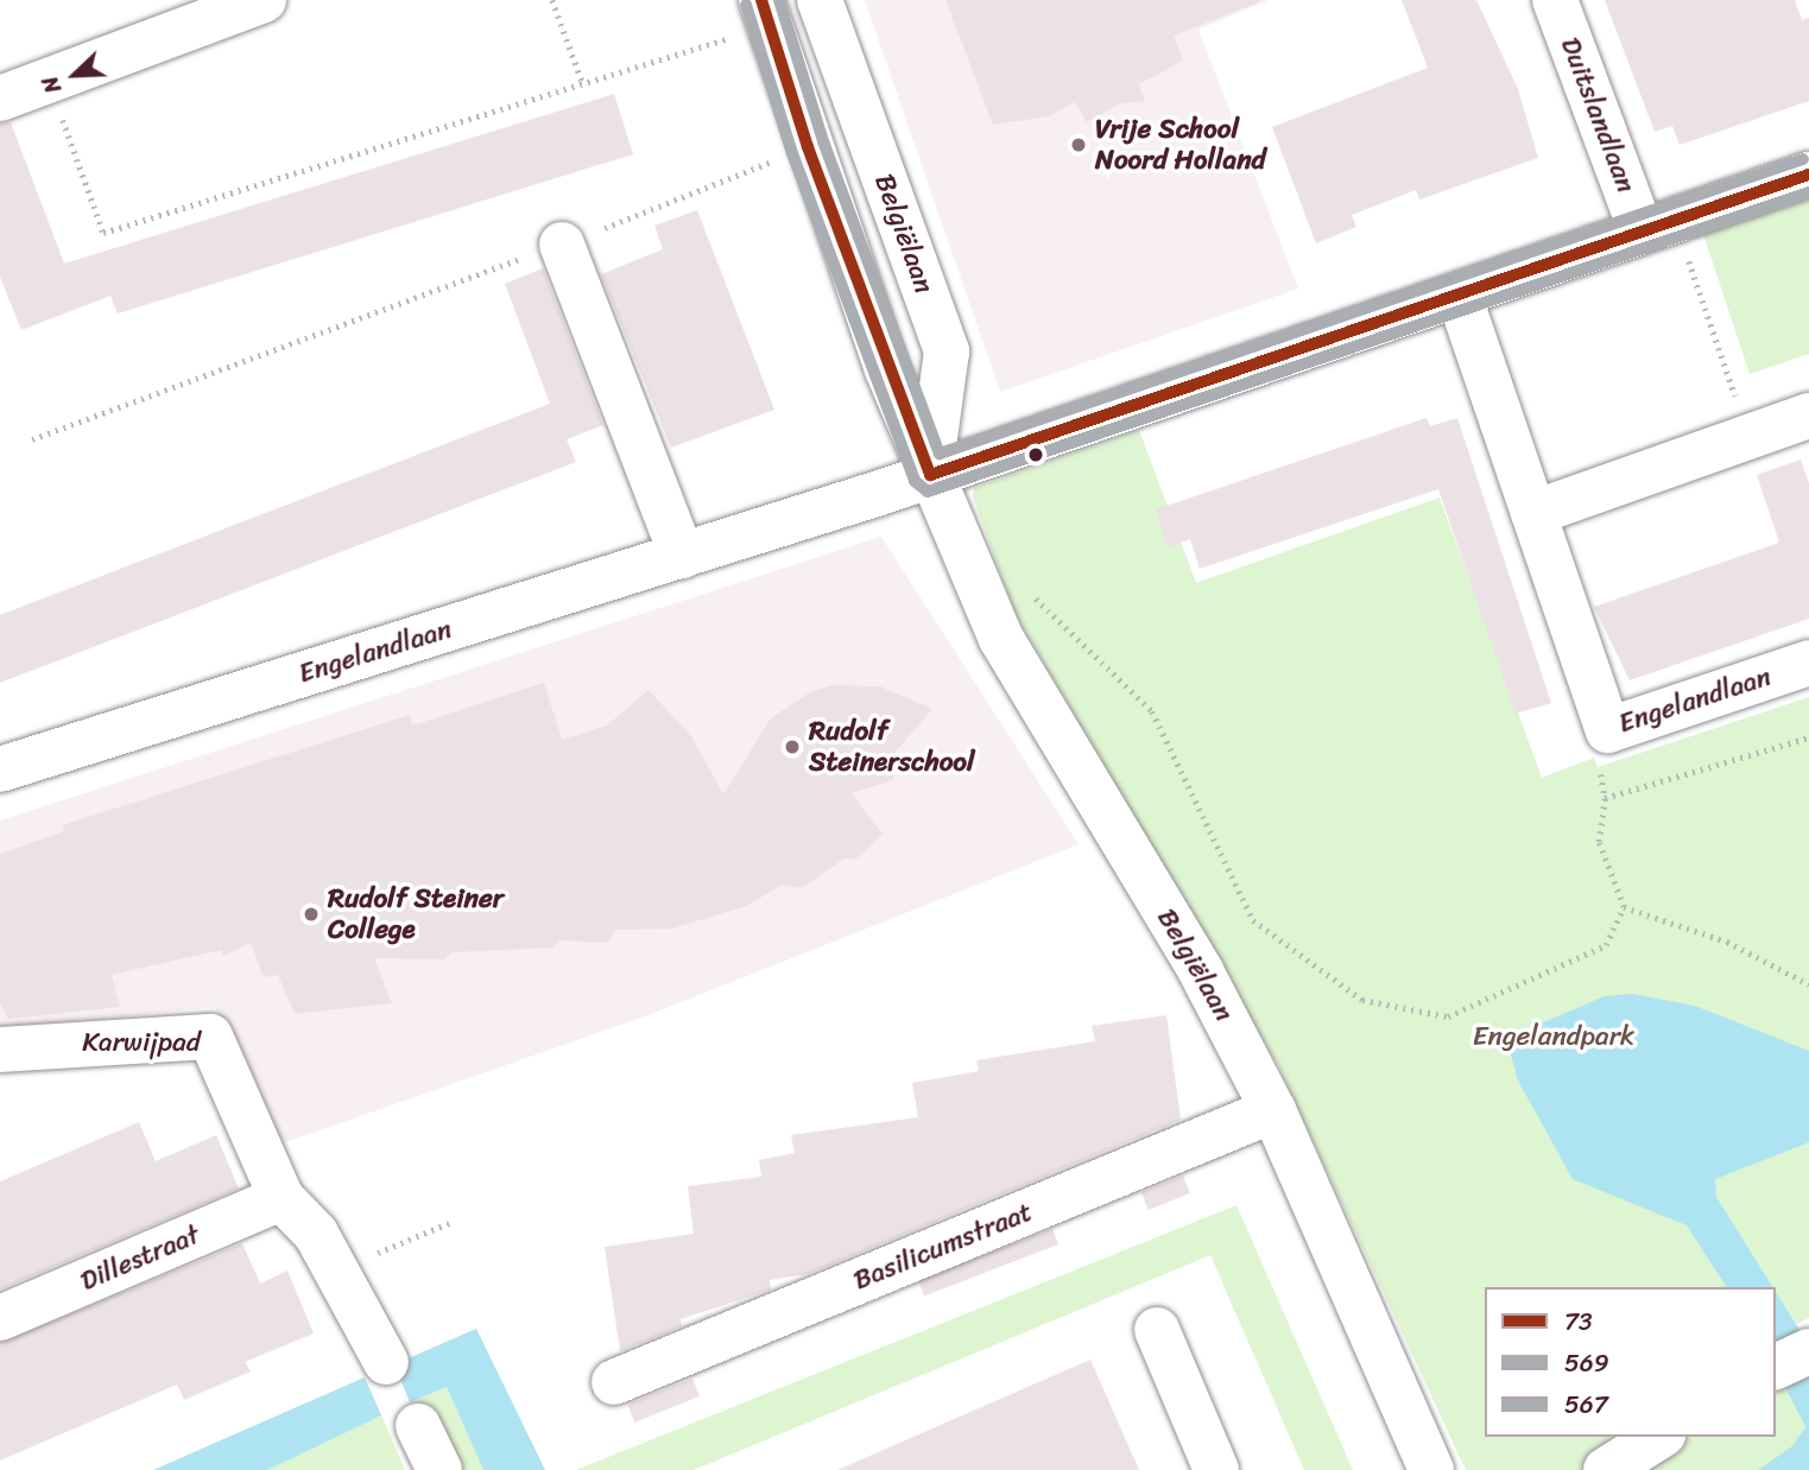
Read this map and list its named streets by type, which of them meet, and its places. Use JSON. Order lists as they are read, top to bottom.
{
  "streets": {
    "street": [
      "Duitslandlaan",
      "Belgiëlaan",
      "Engelandlaan",
      "Karwijpad",
      "Basilicumstraat",
      "Dillestraat"
    ]
  },
  "crossings": [
    ["Duitslandlaan", "Engelandlaan"],
    ["Belgiëlaan", "Engelandlaan"],
    ["Belgiëlaan", "Basilicumstraat"],
    ["Karwijpad", "Dillestraat"]
  ],
  "parks": ["Engelandpark"],
  "places": ["Vrije School Noord Holland", "Rudolf Steinerschool", "Rudolf Steiner College"],
  "lines": ["transit line 73", "transit line 567", "transit line 569"],
  "legend": ["73", "569", "567"],
  "north": "bottom left"
}
